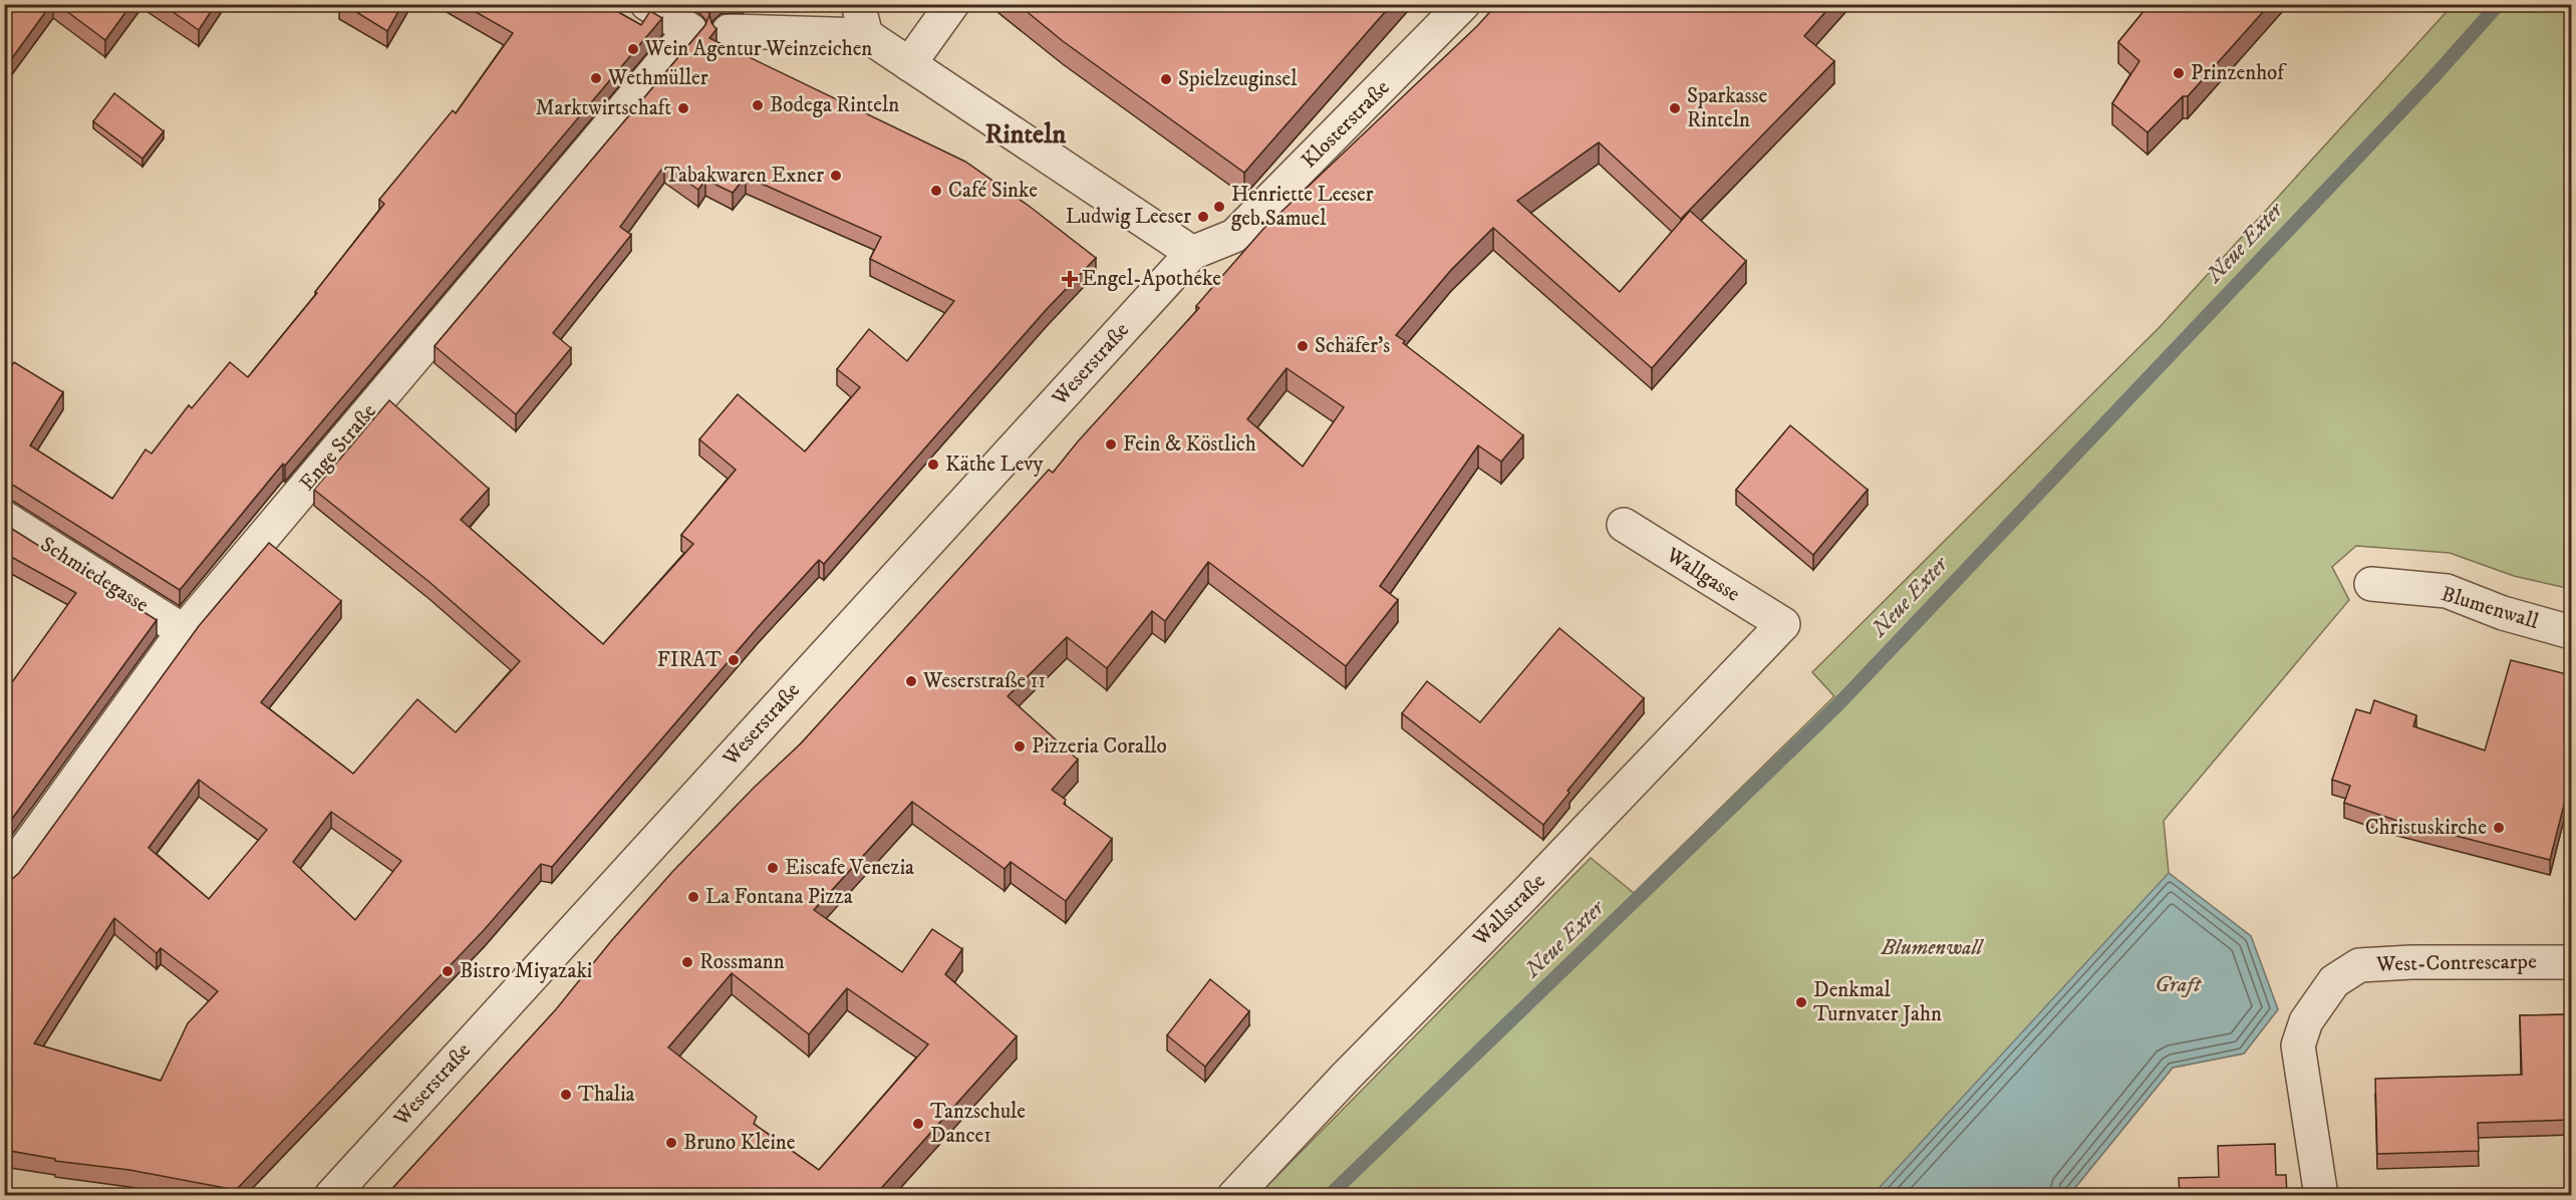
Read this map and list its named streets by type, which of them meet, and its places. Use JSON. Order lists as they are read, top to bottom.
{
  "streets": {
    "street": [
      "Klosterstraße",
      "Weserstraße",
      "Enge Straße",
      "Schmiedegasse",
      "Wallgasse",
      "Blumenwall",
      "Wallstraße",
      "West-Contrescarpe"
    ]
  },
  "crossings": [
    ["Klosterstraße", "Weserstraße"],
    ["Enge Straße", "Schmiedegasse"],
    ["Wallgasse", "Wallstraße"]
  ],
  "districts": ["Rinteln"],
  "water": ["Neue Exter", "Graft"],
  "parks": ["Blumenwall"],
  "places": {
    "other": [
      "Wein Agentur Weinzeichen",
      "Prinzenhof",
      "Wethmüller",
      "Spielzeuginsel",
      "Bodega Rinteln",
      "Marktwirtschaft",
      "Sparkasse Rinteln",
      "Tabakwaren Exner",
      "Café Sinke",
      "Henriette Leeser geb.Samuel",
      "Ludwig Leeser",
      "Schäfer's",
      "Fein & Köstlich",
      "Käthe Levy",
      "FIRAT",
      "Weserstraße 11",
      "Pizzeria Corallo",
      "Christuskirche",
      "Eiscafe Venezia",
      "La Fontana Pizza",
      "Rossmann",
      "Bistro Miyazaki",
      "Denkmal Turnvater Jahn",
      "Thalia",
      "Tanzschule Dance1",
      "Bruno Kleine"
    ],
    "health": ["Engel-Apotheke"]
  }
}
